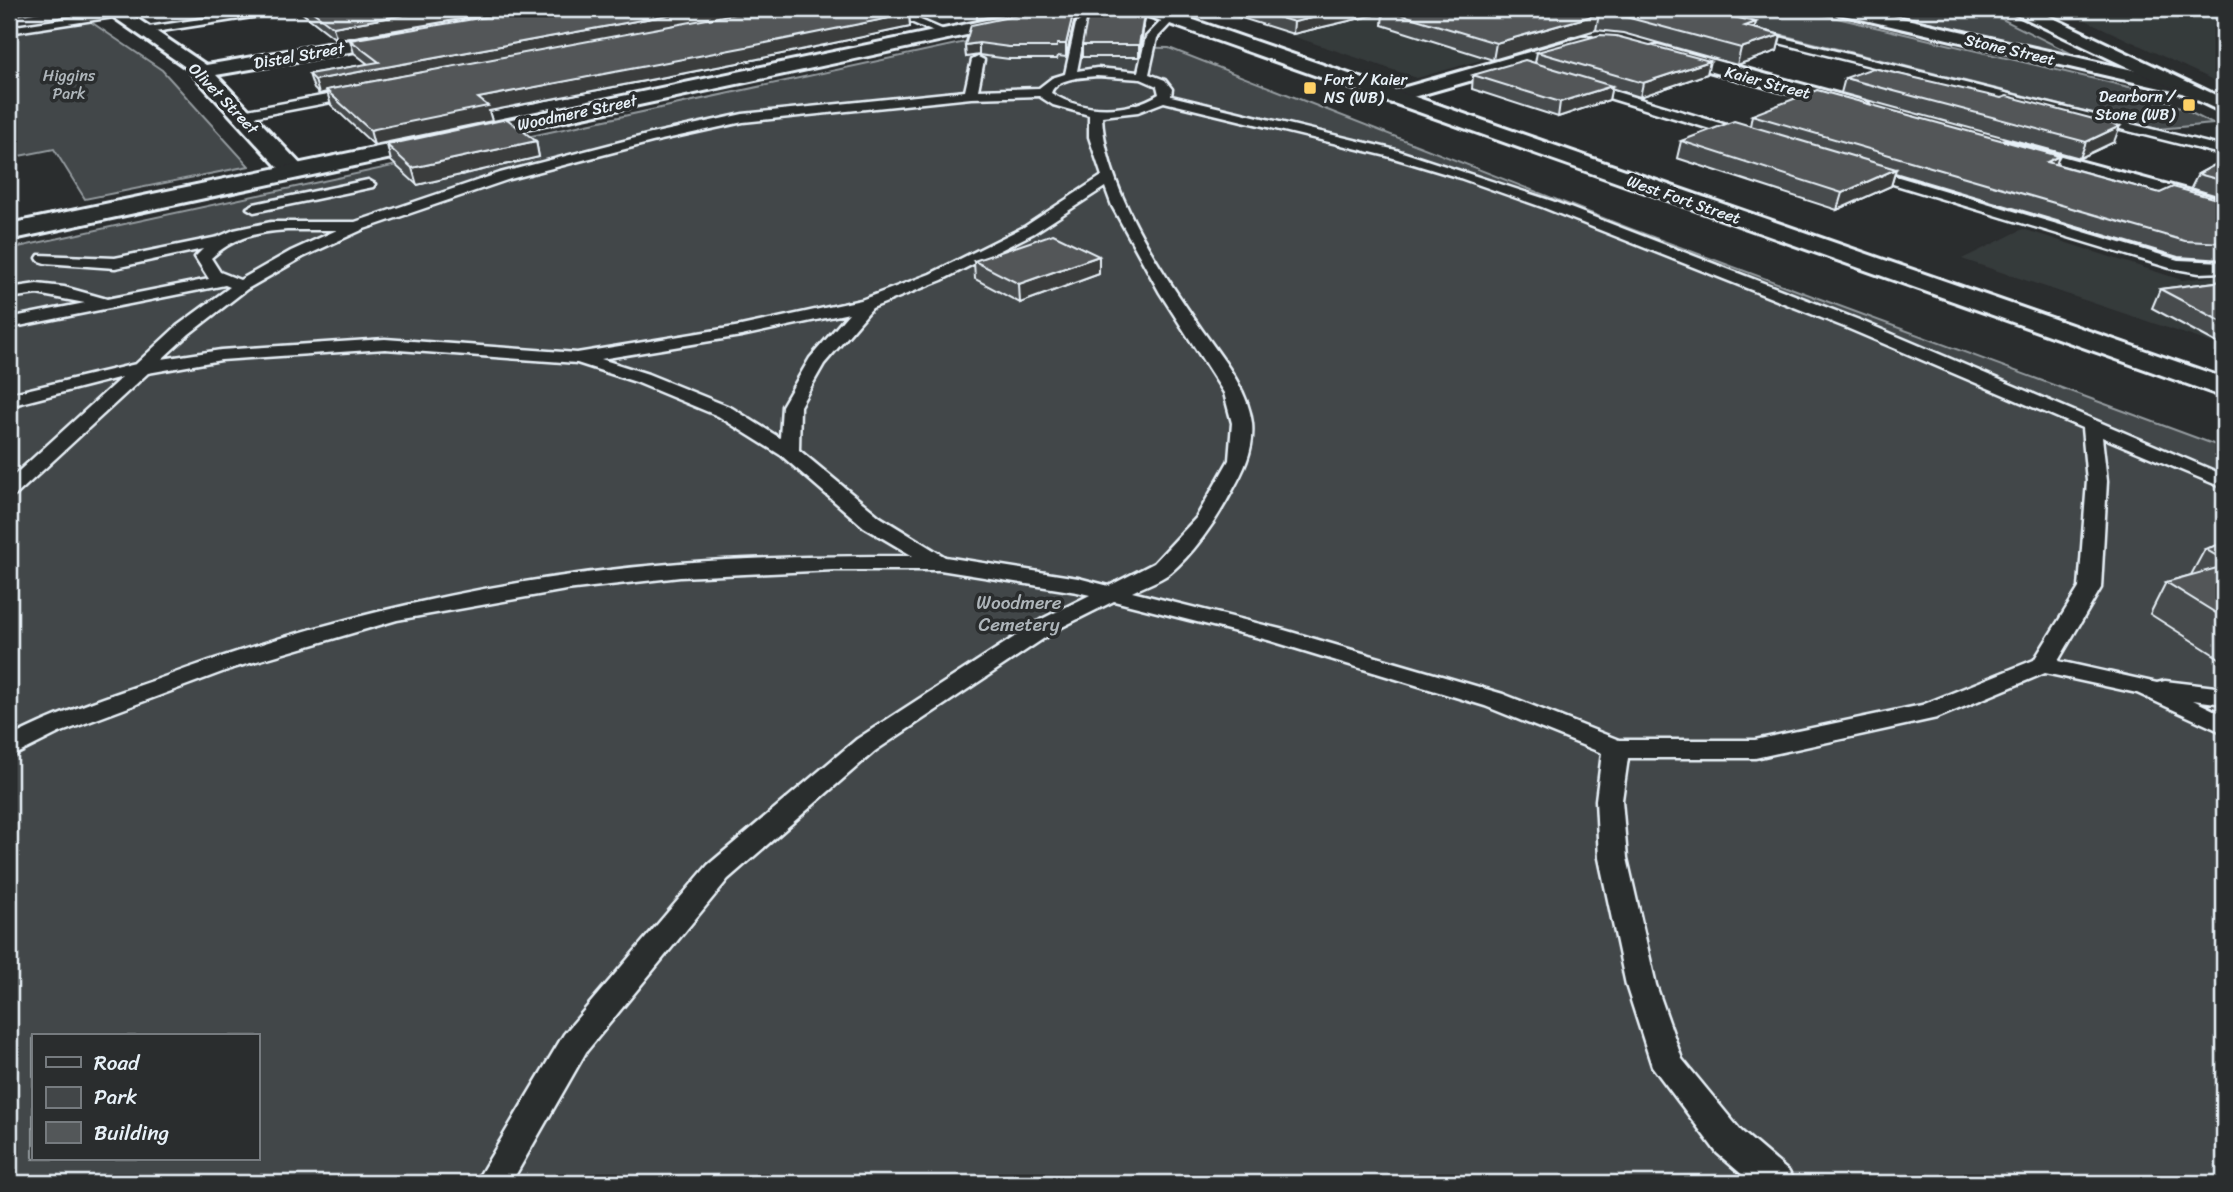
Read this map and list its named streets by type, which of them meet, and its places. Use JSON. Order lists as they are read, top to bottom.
{
  "streets": {
    "street": [
      "Stone Street",
      "Distel Street",
      "Kaier Street",
      "Olivet Street",
      "Woodmere Street",
      "West Fort Street"
    ]
  },
  "crossings": [
    ["Distel Street", "Olivet Street"],
    ["Olivet Street", "Woodmere Street"]
  ],
  "parks": ["Higgins Park", "Woodmere Cemetery"],
  "places": {
    "transit": ["Fort / Kaier NS (WB)", "Dearborn / Stone (WB)"]
  },
  "legend": ["Road", "Park", "Building"]
}
